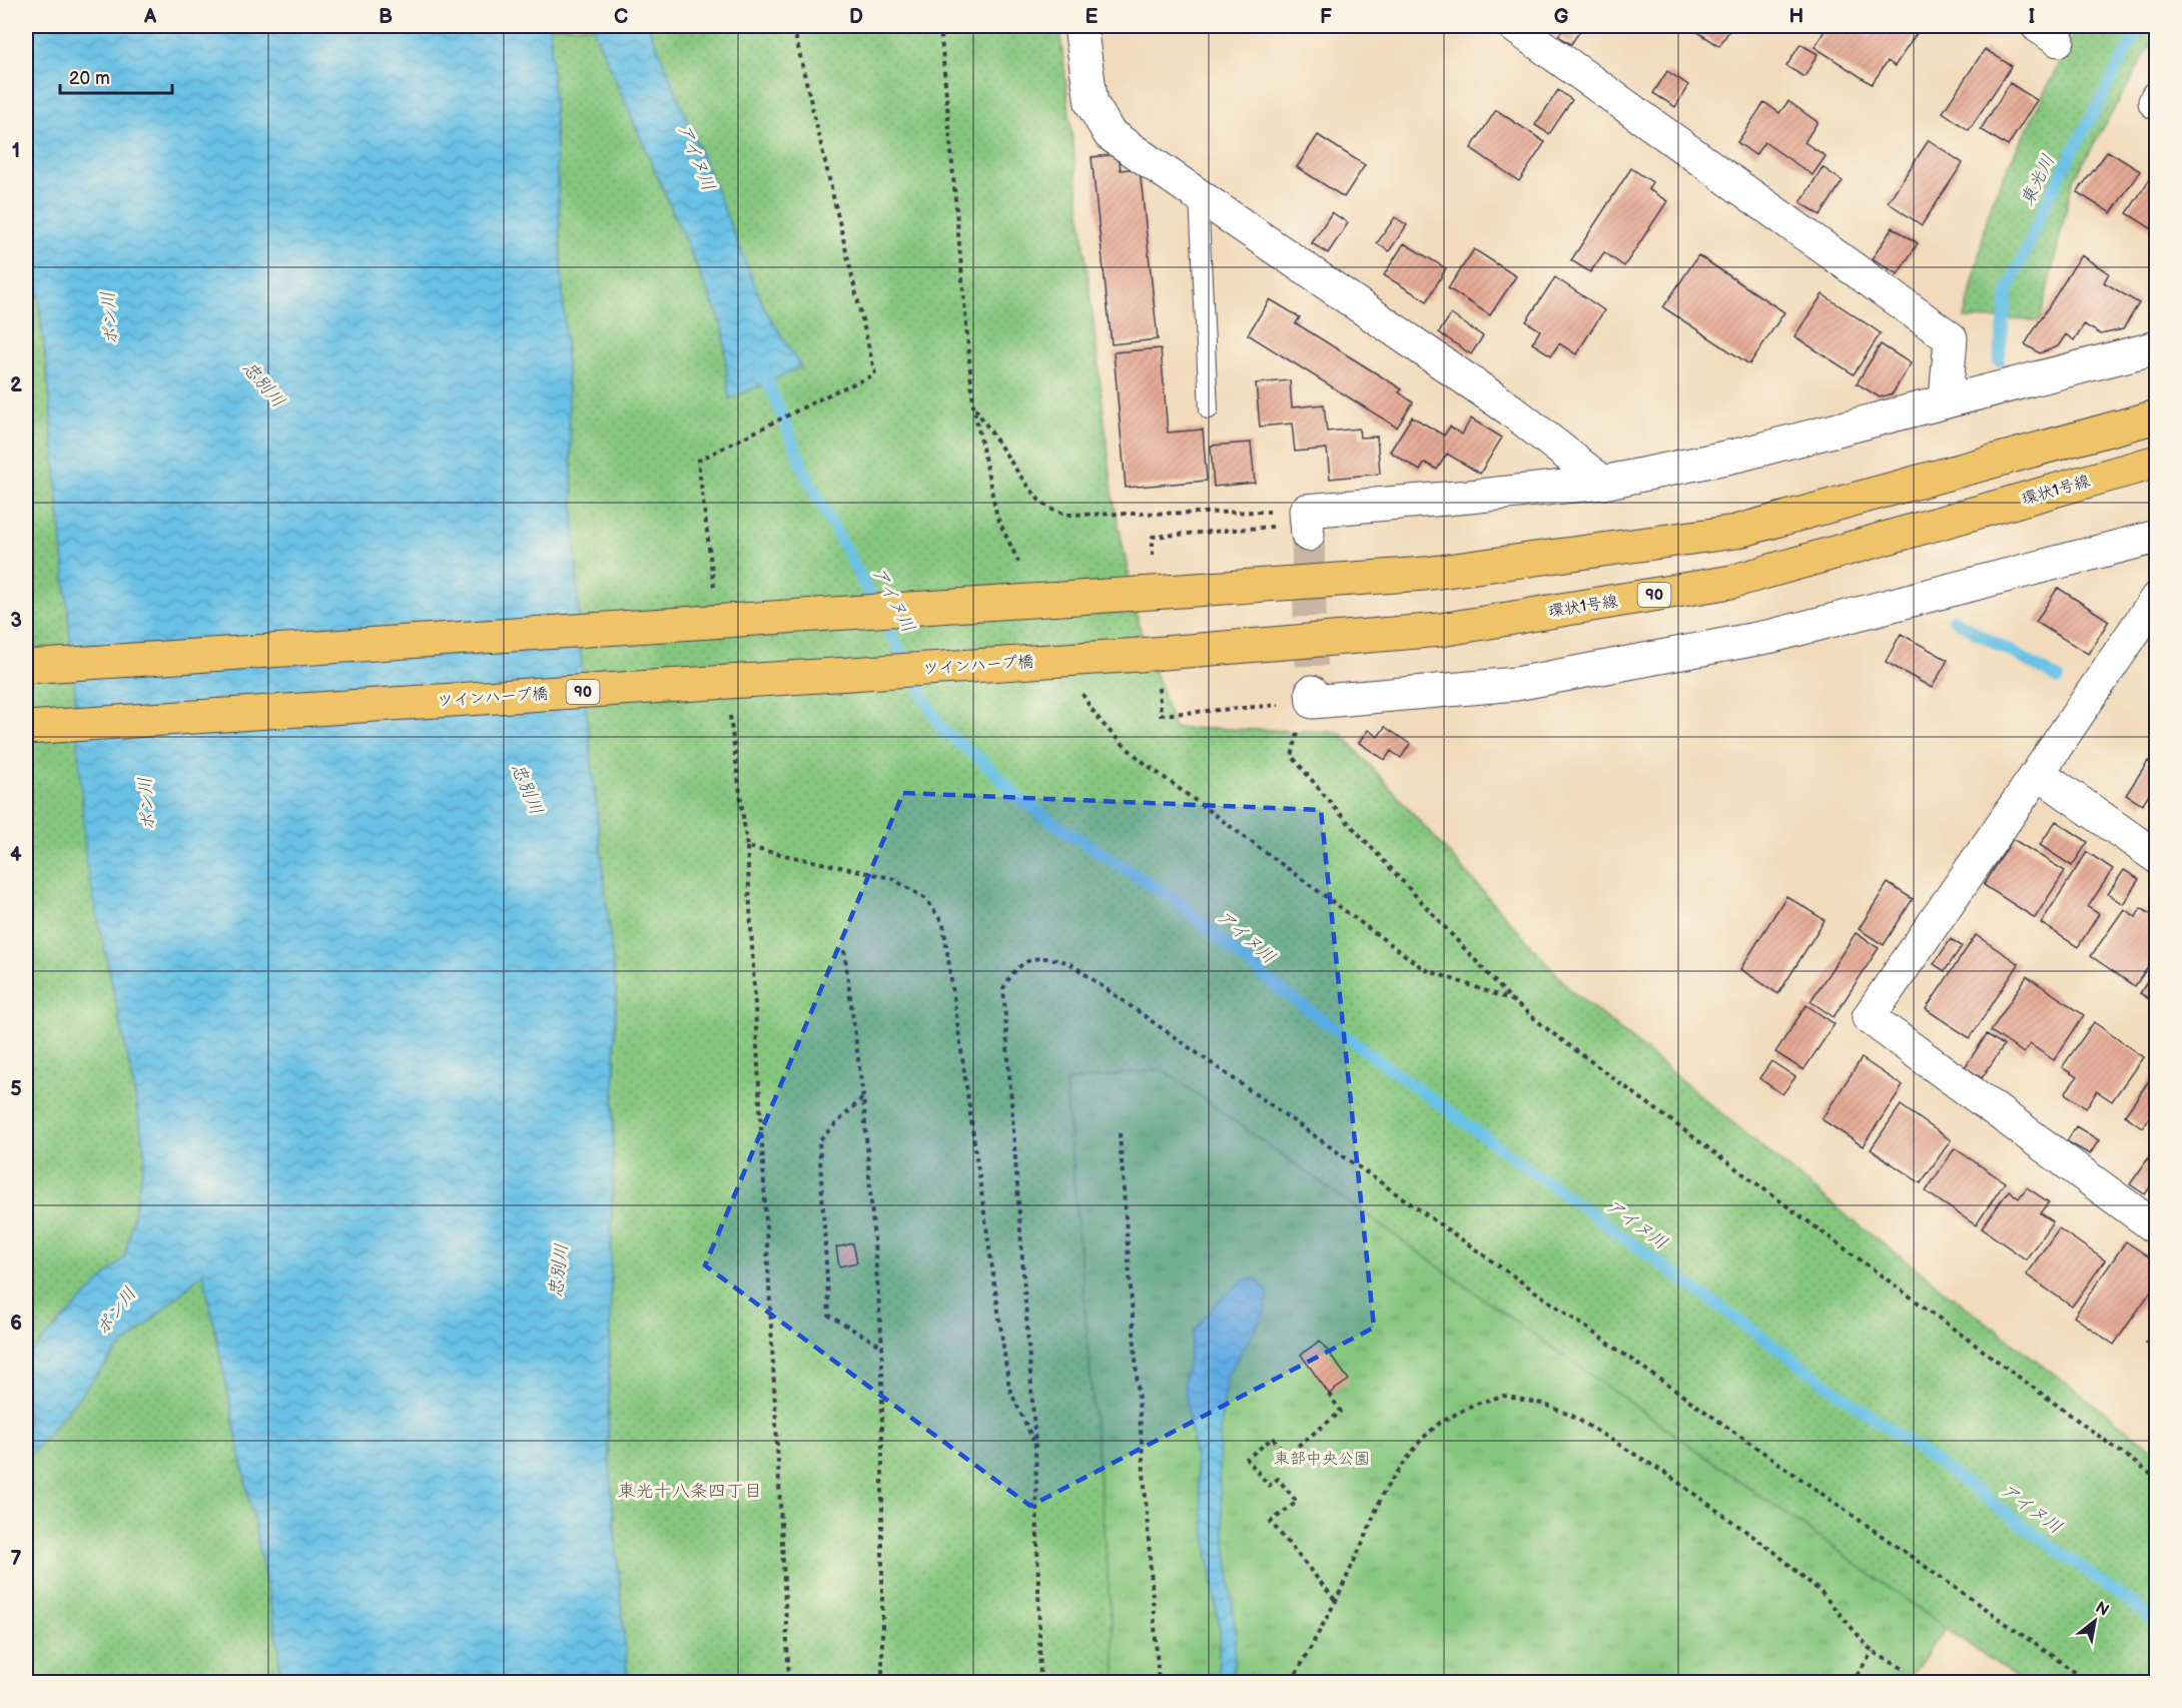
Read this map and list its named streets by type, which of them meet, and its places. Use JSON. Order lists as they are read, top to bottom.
{
  "streets": {
    "main road": ["環状1号線", "90", "ツインハープ橋"]
  },
  "crossings": [
    ["環状1号線", "ツインハープ橋"]
  ],
  "districts": ["東光十八条四丁目"],
  "water": [
    "アイヌ川",
    "東光川",
    "ポン川",
    "忠別川"
  ],
  "parks": ["東部中央公園"],
  "scale_bar": "20 m",
  "north": "top right",
  "grid": {
    "columns": [
      "A",
      "B",
      "C",
      "D",
      "E",
      "F",
      "G",
      "H",
      "I"
    ],
    "rows": [
      "1",
      "2",
      "3",
      "4",
      "5",
      "6",
      "7"
    ]
  }
}
